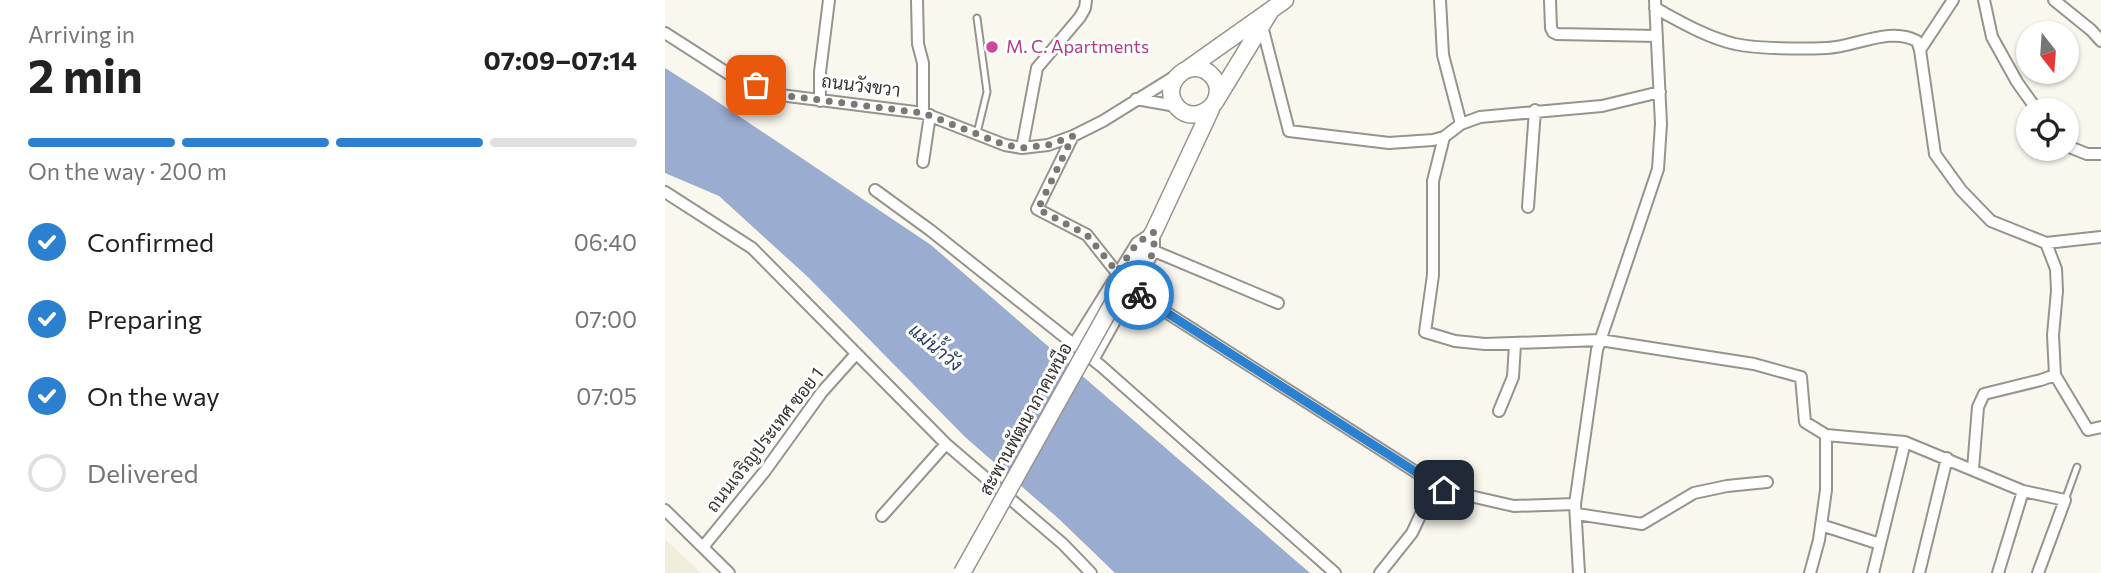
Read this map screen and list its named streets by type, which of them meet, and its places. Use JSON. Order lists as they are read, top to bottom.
{
  "streets": {
    "street": ["ถนนวังขวา", "สะพานพัฒนาภาคเหนือ", "ถนนเจริญประเทศ ซอย 1"]
  },
  "water": ["แม่น้ำวัง"],
  "places": ["M. C. Apartments"],
  "north": "bottom",
  "page": {
    "heading": ["2 min", "Arriving in", "07:09–07:14"],
    "bar": "On the way · 200 m",
    "list": [
      ["Confirmed", "06:40"],
      ["Preparing", "07:00"],
      ["On the way", "07:05"],
      "Delivered"
    ]
  }
}
